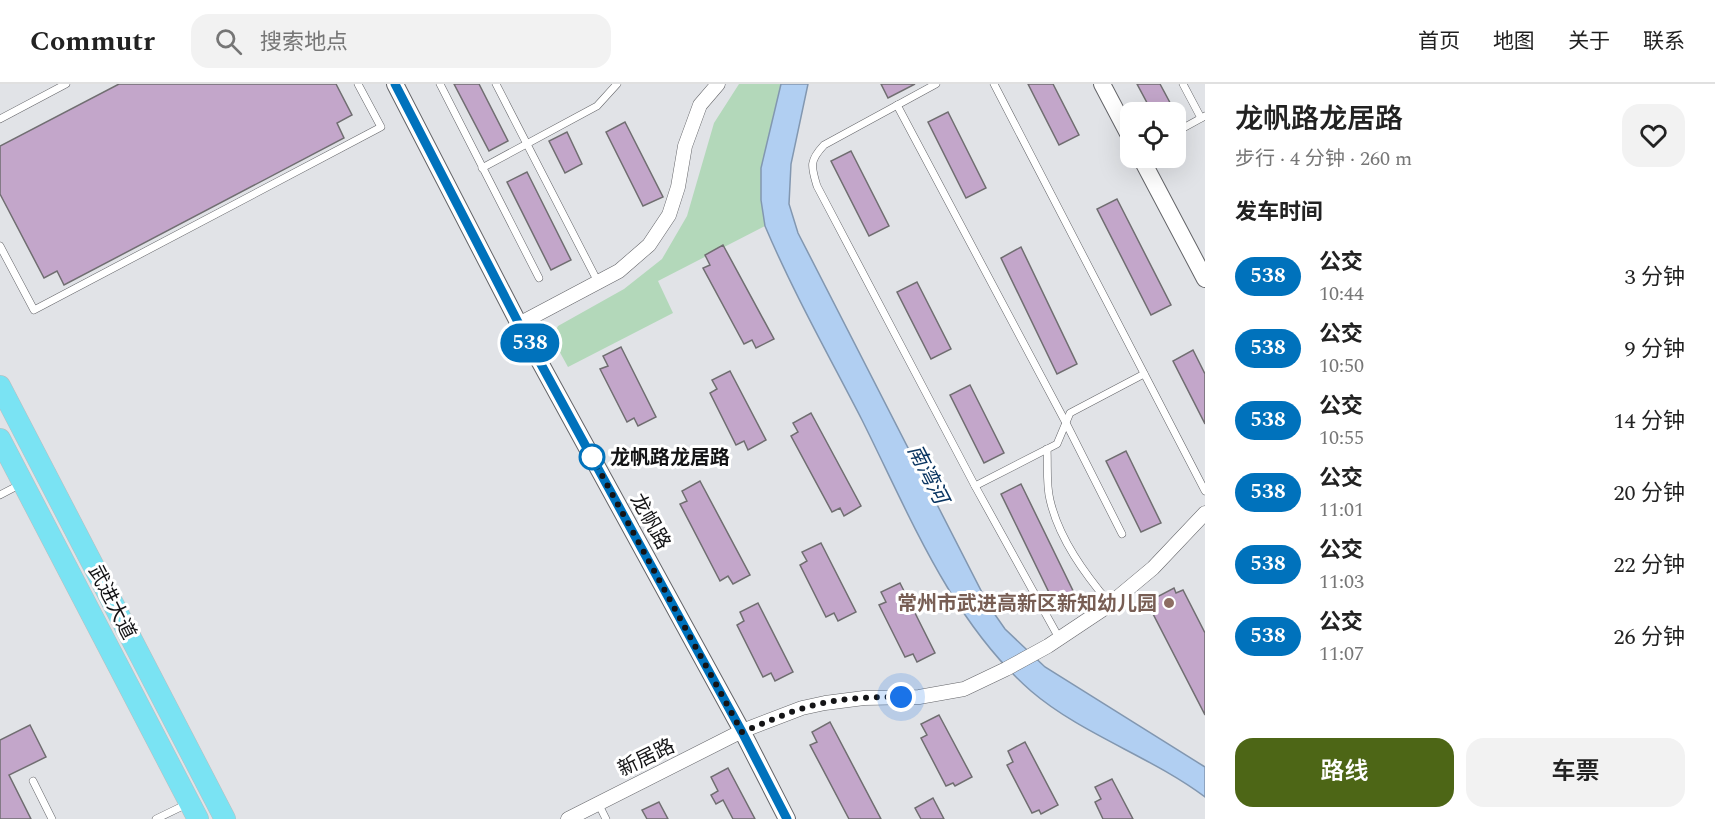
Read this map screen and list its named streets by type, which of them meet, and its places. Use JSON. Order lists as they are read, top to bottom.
{
  "streets": {
    "main road": ["武进大道"],
    "street": ["龙帆路", "新居路"]
  },
  "crossings": [
    ["龙帆路", "新居路"]
  ],
  "water": ["南湾河"],
  "places": ["龙帆路龙居路", "常州市武进高新区新知幼儿园"],
  "lines": ["bus line 538"],
  "page": {
    "header": "Commutr",
    "search": "搜索地点",
    "nav": [
      "首页",
      "地图",
      "关于",
      "联系"
    ],
    "on_map": "538",
    "heading": [
      ["龙帆路龙居路", "步行 · 4 分钟 · 260 m"],
      "发车时间"
    ],
    "list": [
      {
        "mark": "538",
        "name": "公交",
        "note": "10:44",
        "value": "3 分钟"
      },
      {
        "mark": "538",
        "name": "公交",
        "note": "10:50",
        "value": "9 分钟"
      },
      {
        "mark": "538",
        "name": "公交",
        "note": "10:55",
        "value": "14 分钟"
      },
      {
        "mark": "538",
        "name": "公交",
        "note": "11:01",
        "value": "20 分钟"
      },
      {
        "mark": "538",
        "name": "公交",
        "note": "11:03",
        "value": "22 分钟"
      },
      {
        "mark": "538",
        "name": "公交",
        "note": "11:07",
        "value": "26 分钟"
      }
    ],
    "buttons": ["路线", "车票"]
  }
}
